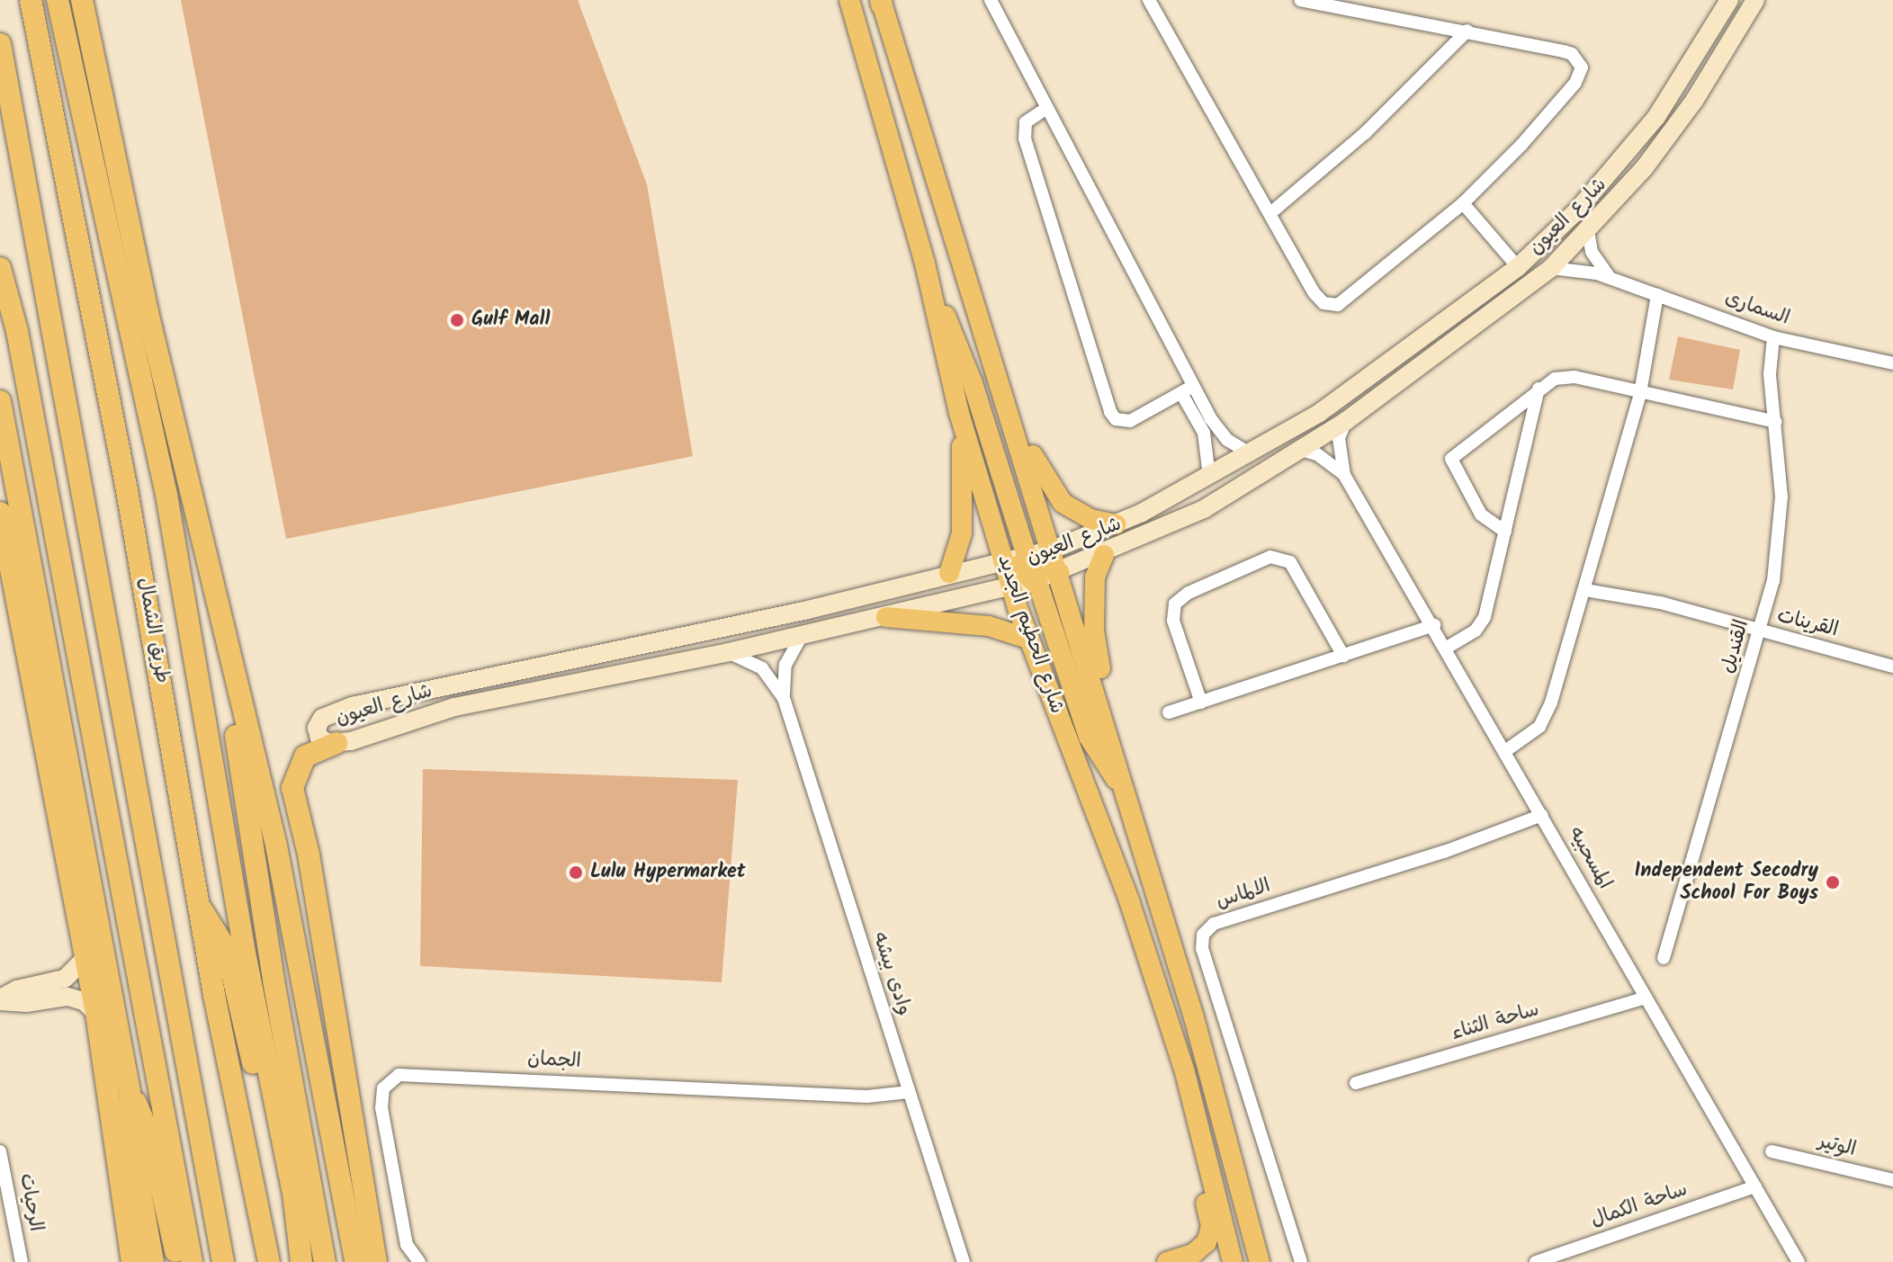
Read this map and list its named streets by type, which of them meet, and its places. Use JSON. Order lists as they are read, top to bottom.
{
  "streets": {
    "highway": ["طريق الشمال"],
    "main road": ["شارع الحطيم الجديد"],
    "street": [
      "شارع العيون",
      "السمارى",
      "القرينات",
      "القنديل",
      "المسحبيه",
      "الالماس",
      "وادى بيشه",
      "ساحة الثناء",
      "الجمان",
      "الوتير",
      "الرحيات",
      "ساحة الكمال"
    ]
  },
  "crossings": [
    ["شارع العيون", "السمارى"],
    ["شارع العيون", "شارع الحطيم الجديد"],
    ["شارع العيون", "المسحبيه"],
    ["شارع العيون", "وادى بيشه"],
    ["السمارى", "القنديل"],
    ["القرينات", "القنديل"],
    ["المسحبيه", "الالماس"],
    ["المسحبيه", "ساحة الثناء"],
    ["المسحبيه", "ساحة الكمال"],
    ["وادى بيشه", "الجمان"]
  ],
  "places": ["Gulf Mall", "Lulu Hypermarket", "Independent Secodry School For Boys"]
}
